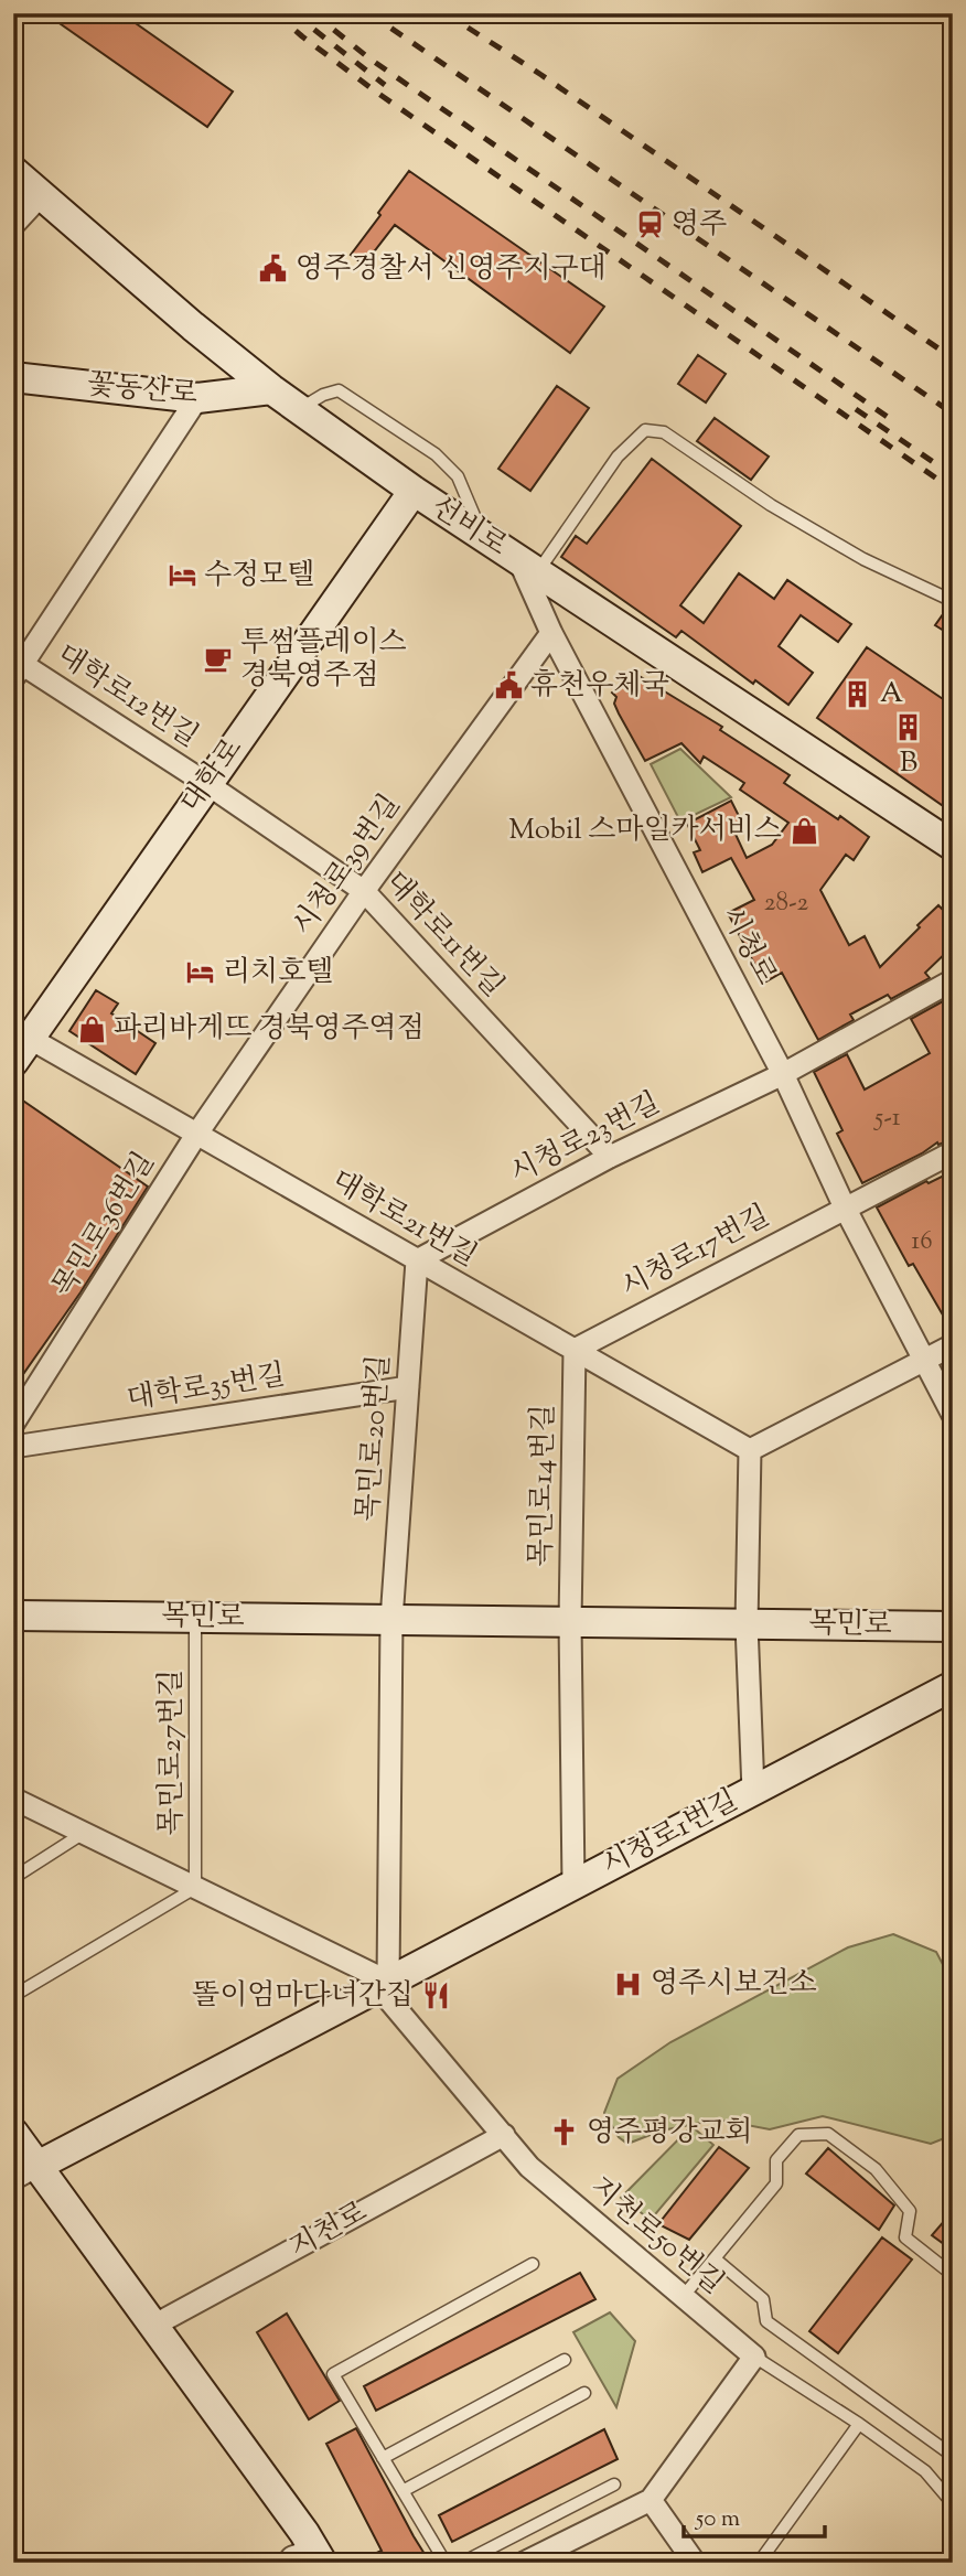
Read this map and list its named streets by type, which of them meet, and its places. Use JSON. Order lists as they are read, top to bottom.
{
  "streets": {
    "main road": [
      "꽃동산로",
      "선비로",
      "대학로",
      "목민로",
      "시청로1번길"
    ],
    "street": [
      "대학로12번길",
      "시청로39번길",
      "대학로11번길",
      "시청로",
      "시청로23번길",
      "대학로21번길",
      "목민로36번길",
      "시청로17번길",
      "대학로35번길",
      "목민로20번길",
      "목민로14번길",
      "지천로",
      "지천로50번길"
    ],
    "lane": ["목민로27번길"]
  },
  "crossings": [
    ["꽃동산로", "선비로"],
    ["선비로", "대학로"],
    ["선비로", "시청로"],
    ["대학로12번길", "대학로"],
    ["대학로12번길", "대학로11번길"],
    ["대학로", "대학로11번길"],
    ["대학로", "대학로21번길"],
    ["시청로39번길", "대학로11번길"],
    ["시청로39번길", "시청로"],
    ["시청로39번길", "대학로21번길"],
    ["시청로39번길", "목민로36번길"],
    ["대학로11번길", "시청로23번길"],
    ["시청로", "시청로23번길"],
    ["시청로", "시청로17번길"],
    ["시청로23번길", "대학로21번길"],
    ["시청로23번길", "목민로20번길"],
    ["대학로21번길", "목민로36번길"],
    ["대학로21번길", "시청로17번길"],
    ["대학로21번길", "목민로20번길"],
    ["대학로21번길", "목민로14번길"],
    ["시청로17번길", "목민로14번길"],
    ["대학로35번길", "목민로20번길"],
    ["목민로20번길", "목민로"],
    ["목민로14번길", "목민로"],
    ["목민로", "목민로27번길"],
    ["시청로1번길", "지천로50번길"],
    ["지천로", "지천로50번길"]
  ],
  "places": {
    "station": ["영주"],
    "public building": ["영주경찰서 신영주지구대", "휴천우체국"],
    "hotel": ["수정모텔", "리치호텔"],
    "cafe": ["투썸플레이스 경북영주점"],
    "building": ["A", "B"],
    "shop": ["Mobil 스마일카서비스", "파리바게뜨 경북영주역점"],
    "hospital": ["영주시보건소"],
    "restaurant": ["똘이엄마다녀간집"],
    "church": ["영주평강교회"]
  },
  "house_numbers": ["28-2", "5-1", "16"],
  "scale_bar": "50 m"
}
